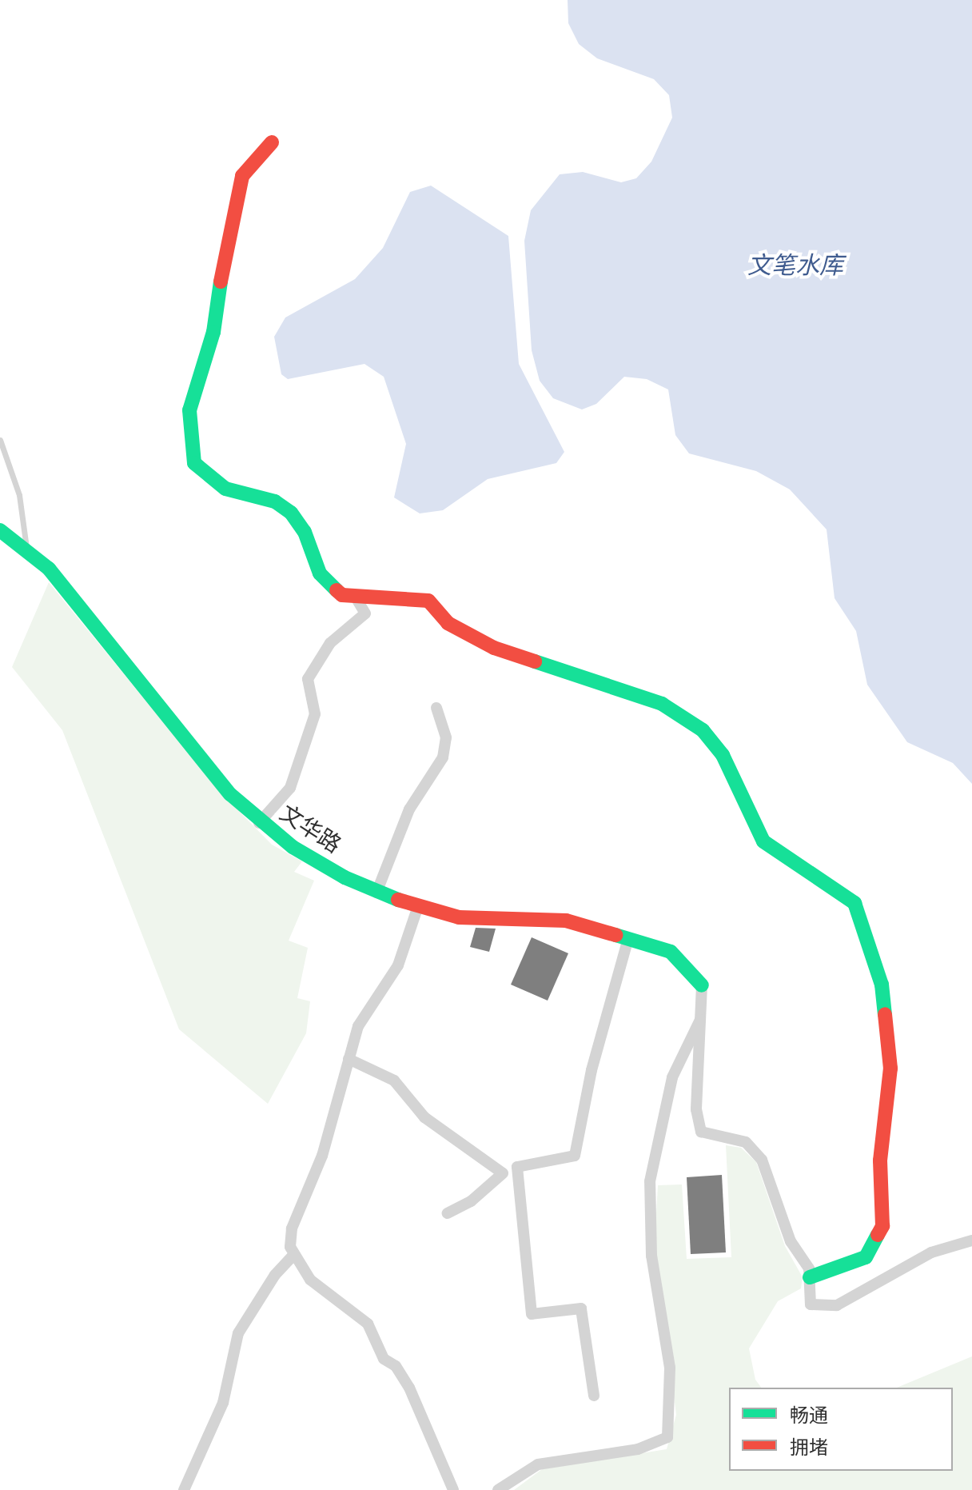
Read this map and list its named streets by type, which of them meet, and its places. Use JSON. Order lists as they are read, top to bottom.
{
  "streets": {
    "street": ["文华路"]
  },
  "water": ["文笔水库"],
  "legend": ["畅通", "拥堵"]
}
